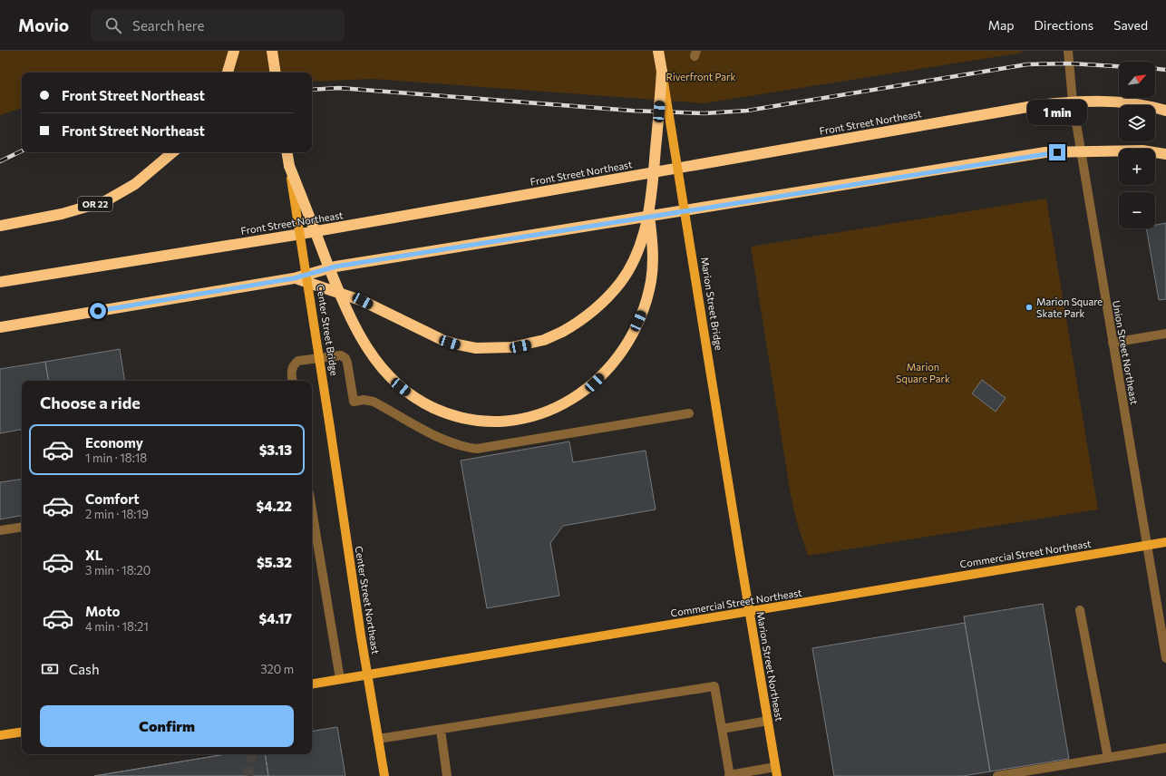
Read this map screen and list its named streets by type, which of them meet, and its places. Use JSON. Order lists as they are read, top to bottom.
{
  "streets": {
    "highway": [
      "Front Street Northeast",
      "OR 22",
      "Marion Street Bridge",
      "Center Street Bridge"
    ],
    "main road": ["Commercial Street Northeast", "Center Street Northeast", "Marion Street Northeast"],
    "street": ["Union Street Northeast"]
  },
  "crossings": [
    ["Front Street Northeast", "Union Street Northeast"],
    ["Marion Street Bridge", "Marion Street Northeast"],
    ["Center Street Bridge", "Center Street Northeast"],
    ["Union Street Northeast", "Commercial Street Northeast"],
    ["Commercial Street Northeast", "Center Street Northeast"],
    ["Commercial Street Northeast", "Marion Street Northeast"]
  ],
  "parks": ["Riverfront Park", "Marion Square Park"],
  "places": ["Marion Square Skate Park"],
  "north": "top right",
  "page": {
    "header": "Movio",
    "search": "Search here",
    "nav": ["Map", "Directions", "Saved"],
    "map_buttons": ["+", "−"],
    "banner": ["Front Street Northeast", "Front Street Northeast"],
    "bubble": "1 min",
    "heading": "Choose a ride",
    "list": [
      {
        "name": "Economy",
        "note": "1 min · 18:18",
        "value": "$3.13"
      },
      {
        "name": "Comfort",
        "note": "2 min · 18:19",
        "value": "$4.22"
      },
      {
        "name": "XL",
        "note": "3 min · 18:20",
        "value": "$5.32"
      },
      {
        "name": "Moto",
        "note": "4 min · 18:21",
        "value": "$4.17"
      }
    ],
    "pay": ["Cash", "320 m"],
    "buttons": "Confirm"
  }
}
